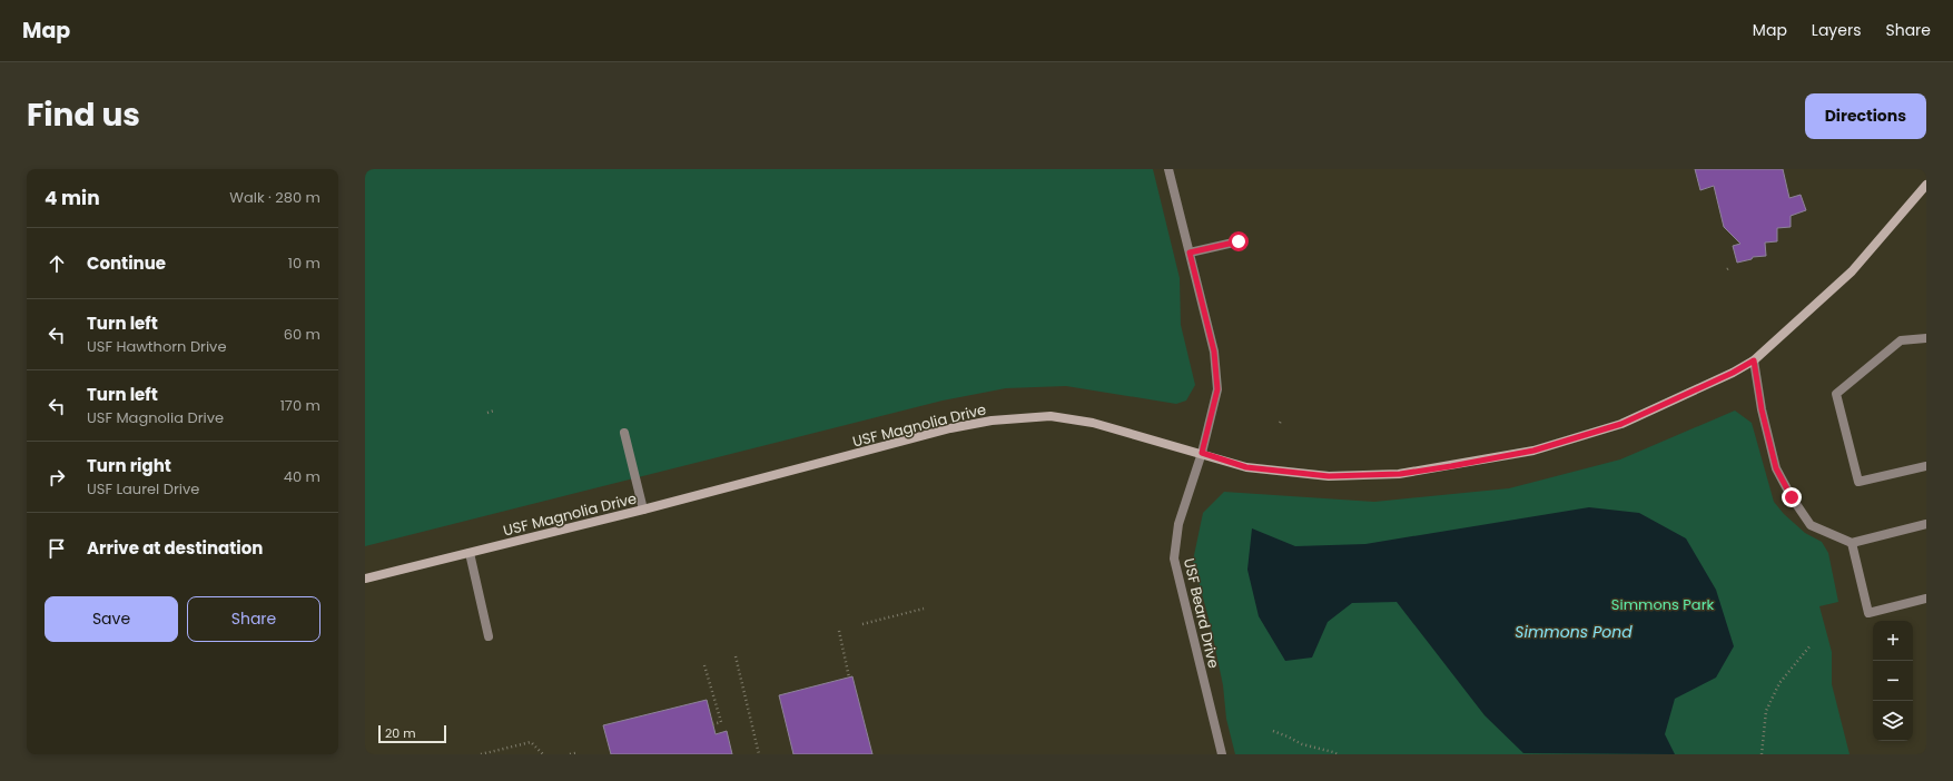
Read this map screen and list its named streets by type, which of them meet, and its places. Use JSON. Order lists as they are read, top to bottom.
{
  "streets": {
    "street": ["USF Magnolia Drive", "USF Beard Drive"]
  },
  "crossings": [
    ["USF Magnolia Drive", "USF Beard Drive"]
  ],
  "water": ["Simmons Pond"],
  "parks": ["Simmons Park"],
  "scale_bar": "20 m",
  "page": {
    "header": "Map",
    "nav": ["Map", "Layers", "Share"],
    "title": "Find us",
    "buttons": [
      "Directions",
      ["Save", "Share"]
    ],
    "heading": ["4 min", "Walk · 280 m"],
    "list": [
      ["Continue", "10 m"],
      ["Turn left", "USF Hawthorn Drive", "60 m"],
      ["Turn left", "USF Magnolia Drive", "170 m"],
      ["Turn right", "USF Laurel Drive", "40 m"],
      "Arrive at destination"
    ],
    "map_buttons": ["+", "−"],
    "scale": "20 m"
  }
}
